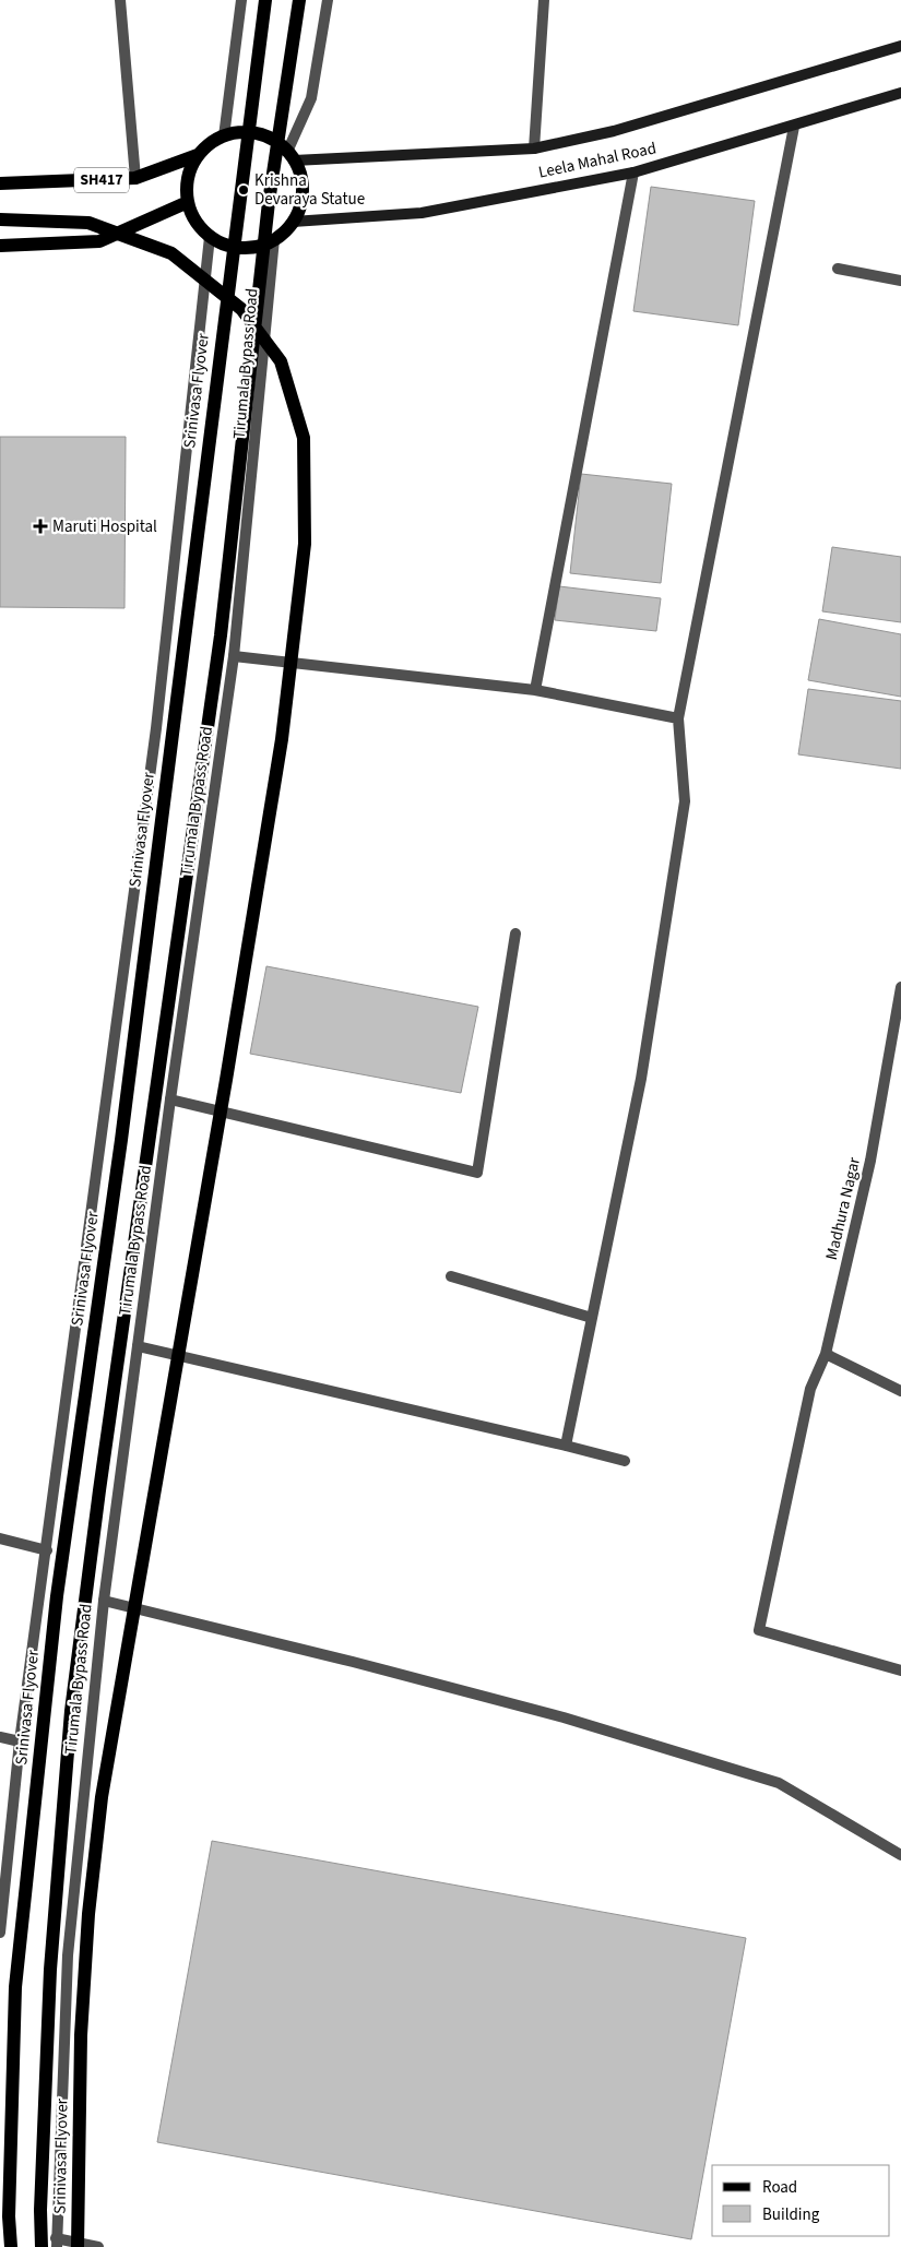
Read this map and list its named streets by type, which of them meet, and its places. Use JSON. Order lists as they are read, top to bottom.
{
  "streets": {
    "main road": ["Leela Mahal Road", "SH417", "Srinivasa Flyover"],
    "street": ["Tirumala Bypass Road", "Madhura Nagar"]
  },
  "crossings": [
    ["Leela Mahal Road", "SH417"],
    ["Leela Mahal Road", "Tirumala Bypass Road"],
    ["SH417", "Tirumala Bypass Road"]
  ],
  "places": {
    "other": ["Krishna Devaraya Statue"],
    "health": ["Maruti Hospital"]
  },
  "legend": ["Road", "Building"]
}
